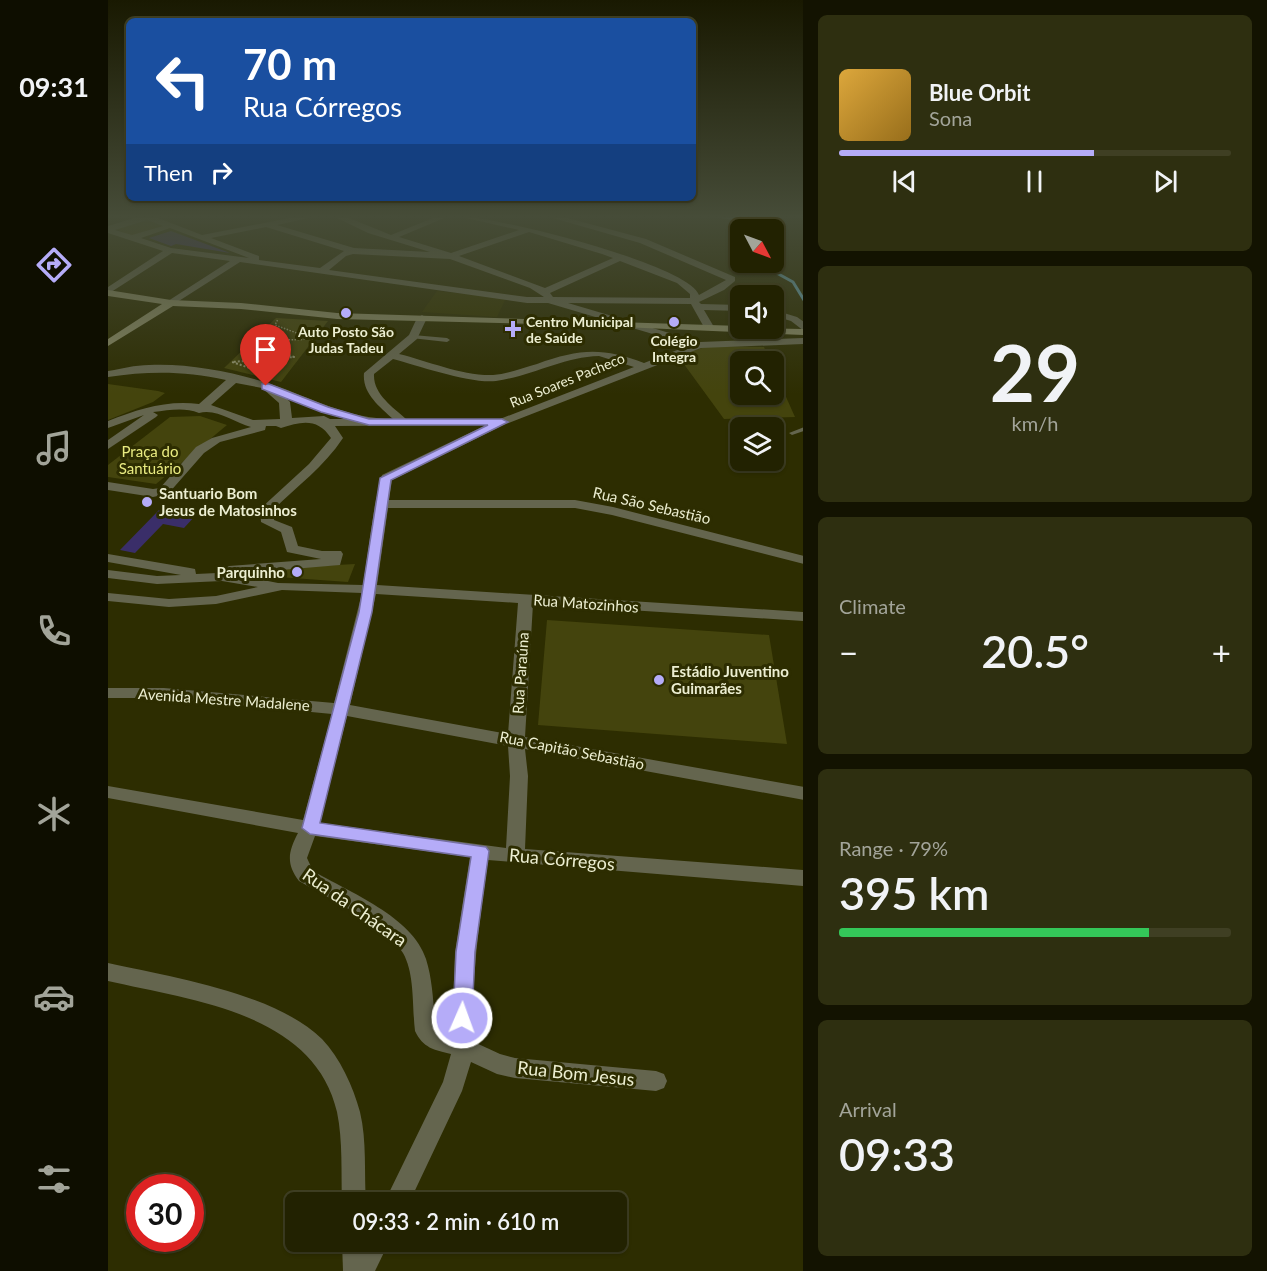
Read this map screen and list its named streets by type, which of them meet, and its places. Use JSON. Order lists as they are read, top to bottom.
{
  "streets": {
    "street": [
      "Rua Soares Pacheco",
      "Rua São Sebastião",
      "Rua Matozinhos",
      "Rua Paraúna",
      "Avenida Mestre Madalene",
      "Rua Capitão Sebastião",
      "Rua Córregos",
      "Rua da Chácara",
      "Rua Bom Jesus"
    ]
  },
  "crossings": [
    ["Rua Soares Pacheco", "Rua da Chácara"],
    ["Rua São Sebastião", "Rua da Chácara"],
    ["Rua Matozinhos", "Rua Paraúna"],
    ["Rua Matozinhos", "Rua da Chácara"],
    ["Rua Paraúna", "Rua Capitão Sebastião"],
    ["Rua Paraúna", "Rua Córregos"],
    ["Avenida Mestre Madalene", "Rua Capitão Sebastião"],
    ["Avenida Mestre Madalene", "Rua da Chácara"],
    ["Rua Capitão Sebastião", "Rua da Chácara"],
    ["Rua Córregos", "Rua da Chácara"],
    ["Rua da Chácara", "Rua Bom Jesus"]
  ],
  "parks": ["Praça do Santuário"],
  "places": {
    "other": [
      "Auto Posto São Judas Tadeu",
      "Colégio Integra",
      "Santuario Bom Jesus de Matosinhos",
      "Parquinho",
      "Estádio Juventino Guimarães"
    ],
    "health": ["Centro Municipal de Saúde"]
  },
  "north": "bottom right",
  "page": {
    "tabs": "09:31",
    "turn": ["70 m", "Rua Córregos"],
    "song": ["Blue Orbit", "Sona"],
    "then": "Then",
    "tile": [
      ["29", "km/h"],
      "Climate",
      ["Range · 79%", "395 km"],
      ["Arrival", "09:33"]
    ],
    "heat": ["−", "20.5°", "+"],
    "limit": "30",
    "trip": "09:33 · 2 min · 610 m"
  }
}
